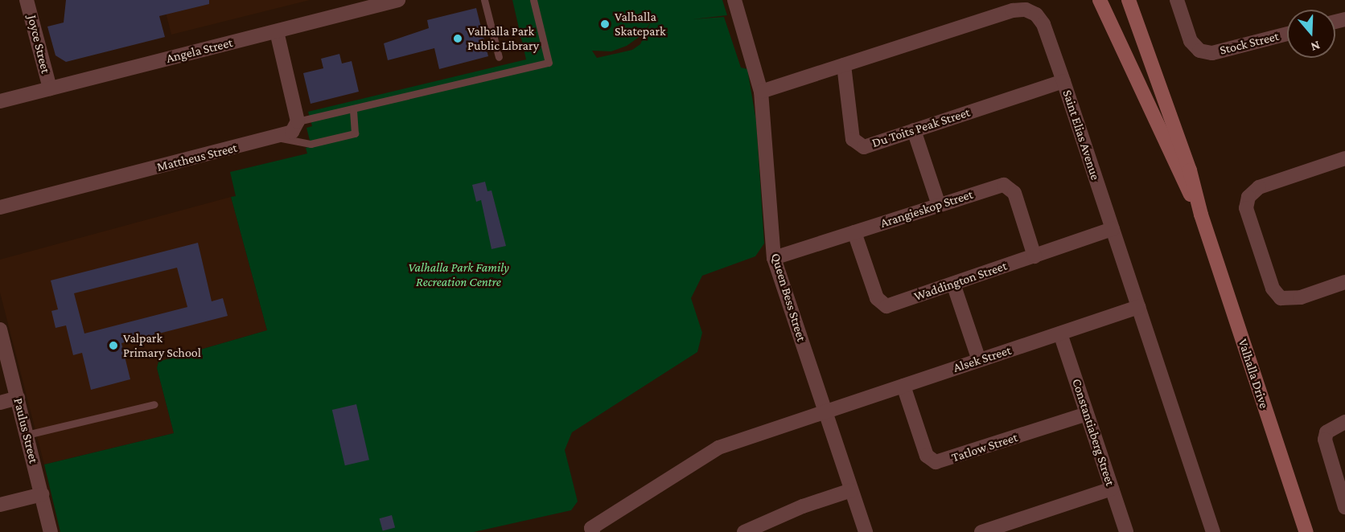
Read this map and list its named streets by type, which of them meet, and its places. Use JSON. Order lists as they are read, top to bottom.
{
  "streets": {
    "main road": ["Valhalla Drive"],
    "street": [
      "Stock Street",
      "Joyce Street",
      "Angela Street",
      "Du Toits Peak Street",
      "Saint Elias Avenue",
      "Mattheus Street",
      "Arangieskop Street",
      "Waddington Street",
      "Queen Bess Street",
      "Alsek Street",
      "Paulus Street",
      "Constantiaberg Street",
      "Tatlow Street"
    ]
  },
  "crossings": [
    ["Joyce Street", "Angela Street"],
    ["Du Toits Peak Street", "Saint Elias Avenue"],
    ["Saint Elias Avenue", "Waddington Street"],
    ["Saint Elias Avenue", "Queen Bess Street"],
    ["Saint Elias Avenue", "Alsek Street"],
    ["Arangieskop Street", "Waddington Street"],
    ["Arangieskop Street", "Queen Bess Street"],
    ["Queen Bess Street", "Alsek Street"],
    ["Alsek Street", "Constantiaberg Street"],
    ["Alsek Street", "Tatlow Street"],
    ["Constantiaberg Street", "Tatlow Street"]
  ],
  "parks": ["Valhalla Park Family Recreation Centre"],
  "places": ["Valhalla Skatepark", "Valhalla Park Public Library", "Valpark Primary School"],
  "north": "bottom"
}
